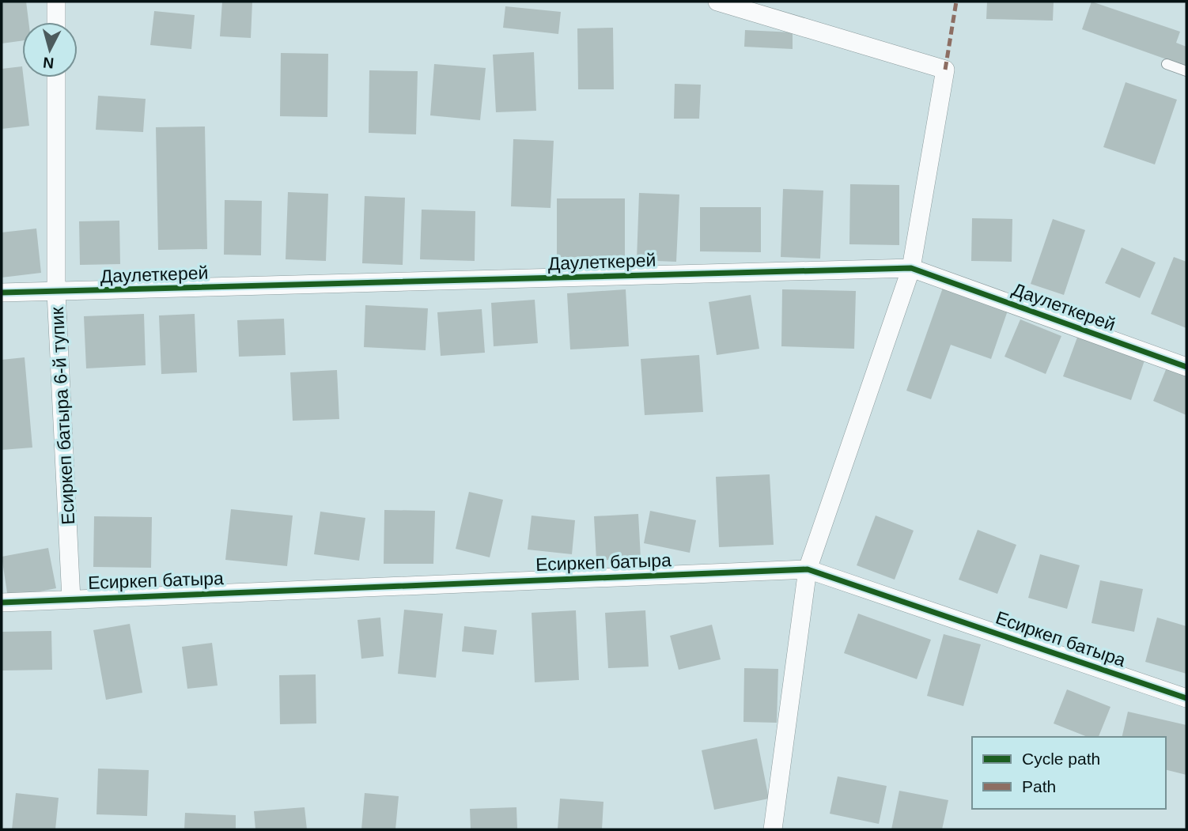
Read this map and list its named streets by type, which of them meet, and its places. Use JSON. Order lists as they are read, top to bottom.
{
  "streets": {
    "street": ["Даулеткерей", "Есиркеп батыра 6-й тупик", "Есиркеп батыра"]
  },
  "crossings": [
    ["Даулеткерей", "Есиркеп батыра 6-й тупик"],
    ["Есиркеп батыра 6-й тупик", "Есиркеп батыра"]
  ],
  "legend": ["Cycle path", "Path"],
  "north": "bottom"
}
